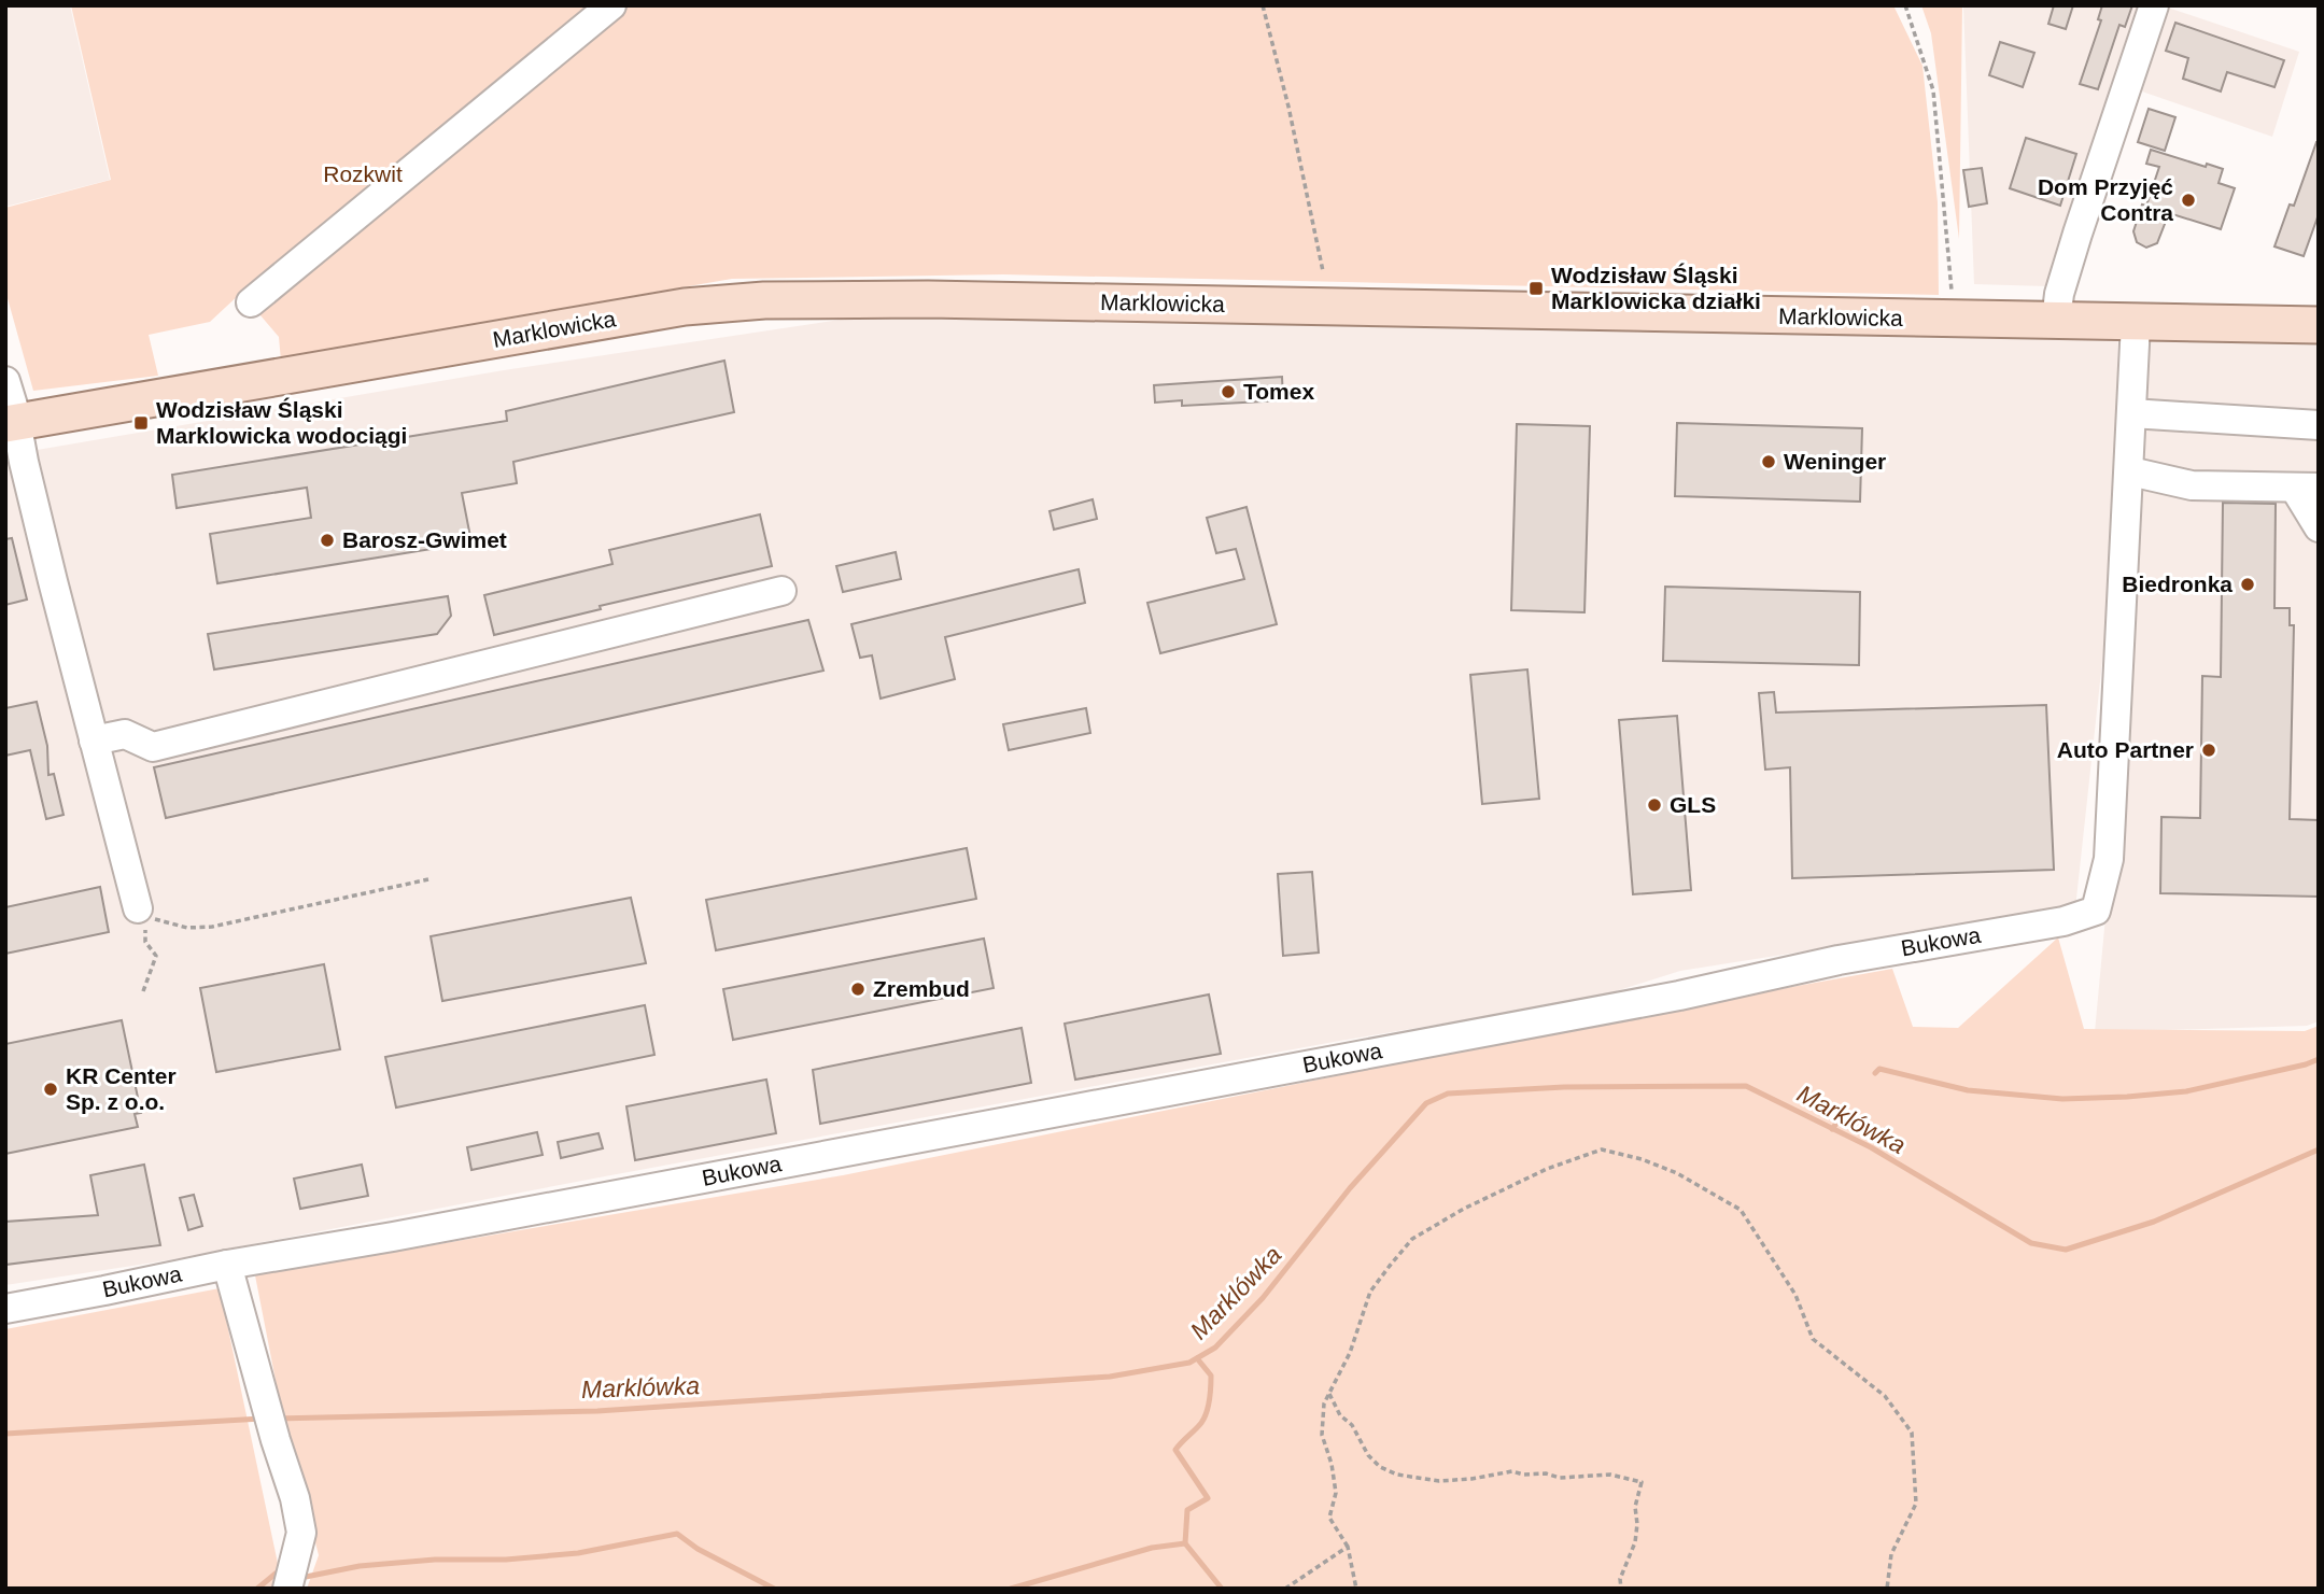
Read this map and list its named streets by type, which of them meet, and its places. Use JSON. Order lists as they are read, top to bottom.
{
  "streets": {
    "main road": ["Marklowicka"],
    "lane": ["Bukowa"]
  },
  "crossings": [
    ["Marklowicka", "Bukowa"]
  ],
  "water": ["Marklówka"],
  "parks": ["Rozkwit"],
  "places": {
    "other": [
      "Dom Przyjęć Contra",
      "Tomex",
      "Weninger",
      "Barosz-Gwimet",
      "Biedronka",
      "Auto Partner",
      "GLS",
      "Zrembud",
      "KR Center Sp. z o.o."
    ],
    "transit": ["Wodzisław Śląski Marklowicka działki", "Wodzisław Śląski Marklowicka wodociągi"]
  }
}
